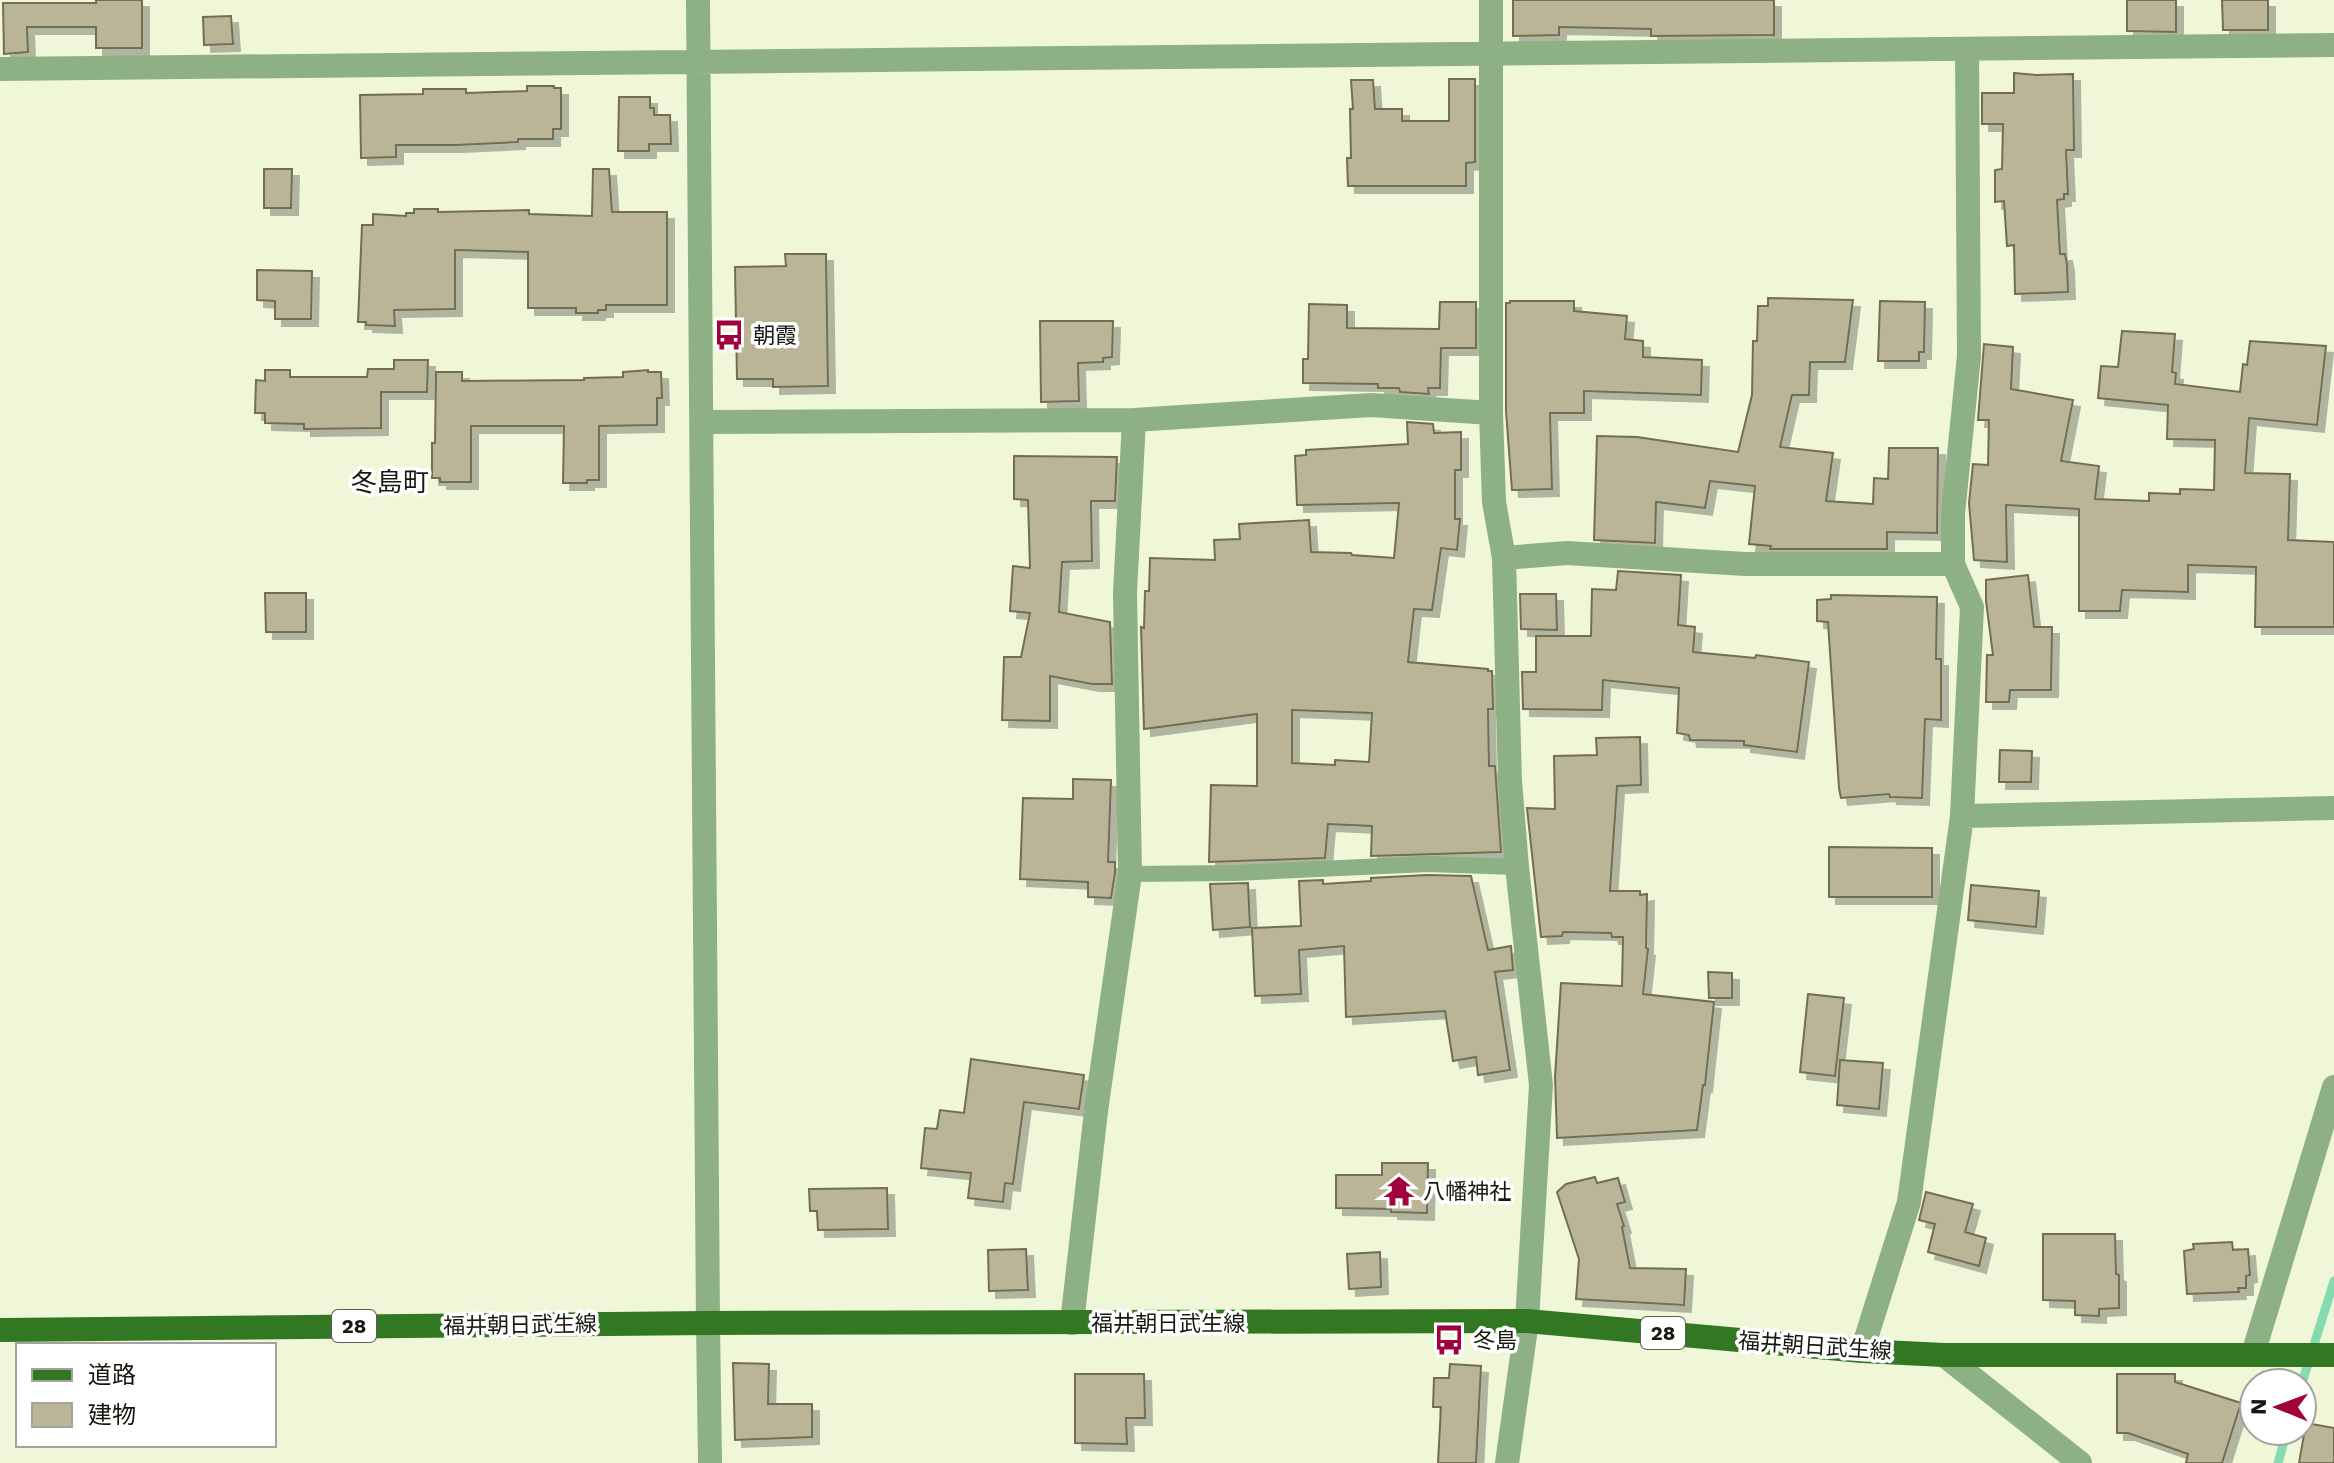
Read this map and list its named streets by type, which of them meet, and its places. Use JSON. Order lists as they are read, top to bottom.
{
  "streets": {
    "main road": ["福井朝日武生線", "28"]
  },
  "districts": ["冬島町"],
  "places": {
    "bus stop": ["朝霞", "冬島"],
    "temple": ["八幡神社"]
  },
  "legend": ["道路", "建物"],
  "north": "left"
}
